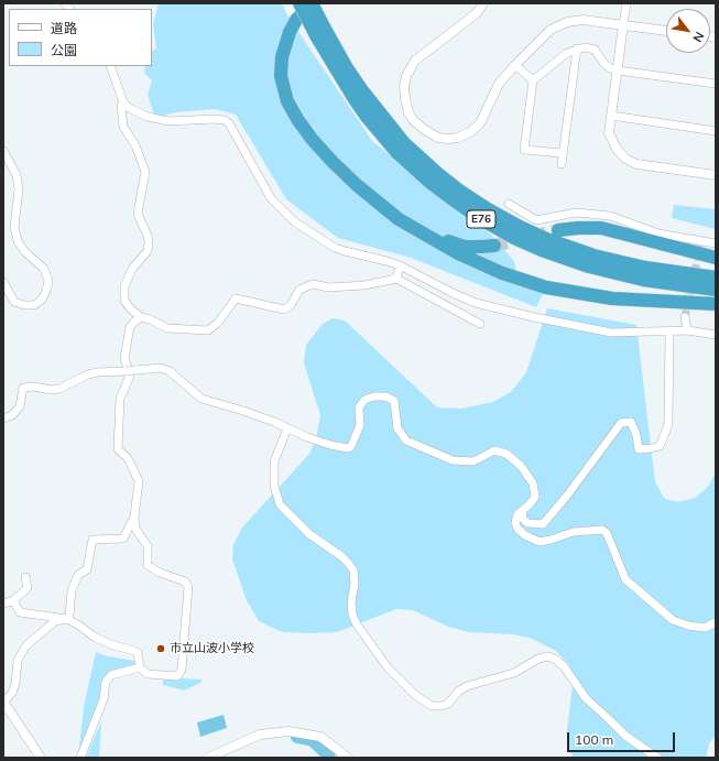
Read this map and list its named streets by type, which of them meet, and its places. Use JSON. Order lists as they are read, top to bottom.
{
  "streets": {
    "highway": ["E76"]
  },
  "places": ["市立山波小学校"],
  "legend": ["道路", "公園"],
  "scale_bar": "100 m",
  "north": "bottom right"
}
